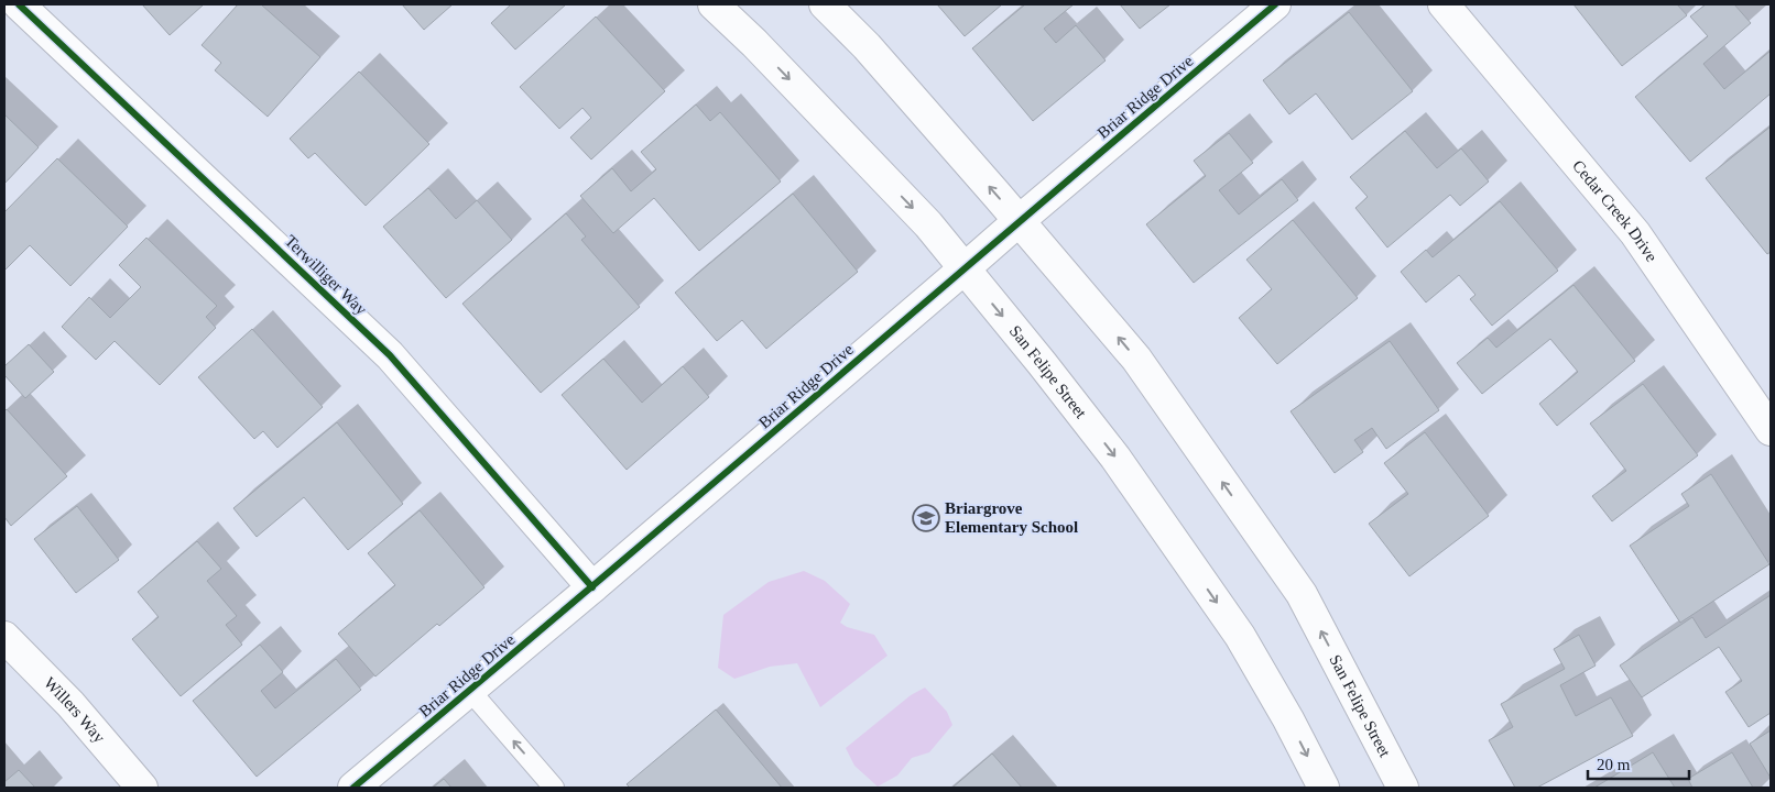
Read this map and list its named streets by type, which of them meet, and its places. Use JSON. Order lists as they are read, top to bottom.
{
  "streets": {
    "street": [
      "Briar Ridge Drive",
      "Cedar Creek Drive",
      "Terwilliger Way",
      "San Felipe Street",
      "Willers Way"
    ]
  },
  "crossings": [
    ["Briar Ridge Drive", "Terwilliger Way"],
    ["Briar Ridge Drive", "San Felipe Street"]
  ],
  "places": {
    "school or university": ["Briargrove Elementary School"]
  },
  "scale_bar": "20 m"
}
